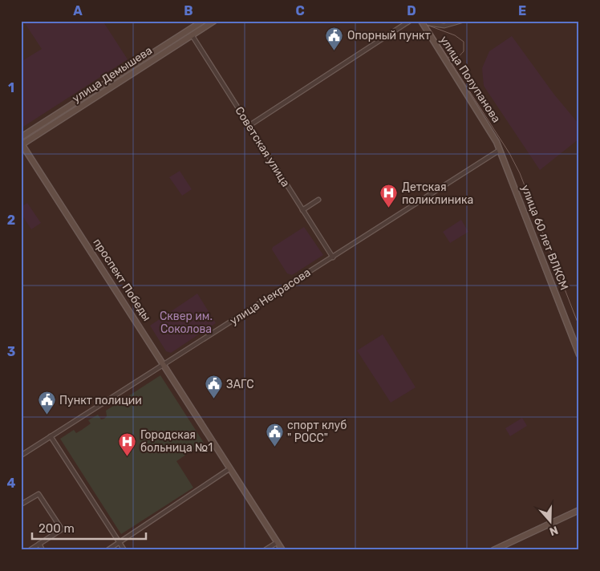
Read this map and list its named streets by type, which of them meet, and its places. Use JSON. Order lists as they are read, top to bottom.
{
  "streets": {
    "street": [
      "улица Демышева",
      "улица Полупанова",
      "Советская улица",
      "улица 60 лет ВЛКСМ",
      "проспект Победы",
      "улица Некрасова"
    ]
  },
  "crossings": [
    ["улица Демышева", "Советская улица"],
    ["улица Демышева", "проспект Победы"],
    ["улица Полупанова", "улица 60 лет ВЛКСМ"],
    ["улица Полупанова", "улица Некрасова"],
    ["Советская улица", "улица Некрасова"],
    ["улица 60 лет ВЛКСМ", "улица Некрасова"],
    ["проспект Победы", "улица Некрасова"]
  ],
  "parks": ["Сквер им. Соколова"],
  "places": {
    "public building": [
      "Опорный пункт",
      "ЗАГС",
      "Пункт полиции",
      "спорт клуб \" РОСС\""
    ],
    "hospital": ["Детская поликлиника", "Городская больница №1"]
  },
  "scale_bar": "200 m",
  "north": "bottom",
  "grid": {
    "columns": [
      "A",
      "B",
      "C",
      "D",
      "E"
    ],
    "rows": [
      "1",
      "2",
      "3",
      "4"
    ]
  }
}
